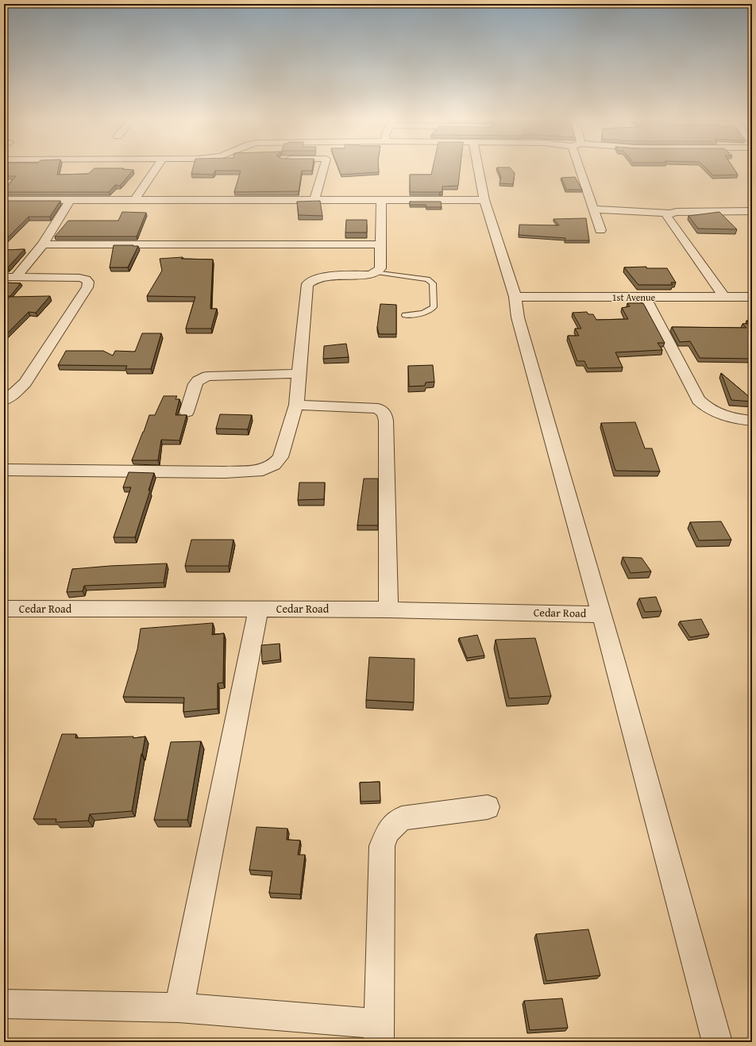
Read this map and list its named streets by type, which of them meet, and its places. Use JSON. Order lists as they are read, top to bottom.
{
  "streets": {
    "street": ["1st Avenue", "Cedar Road"]
  }
}
